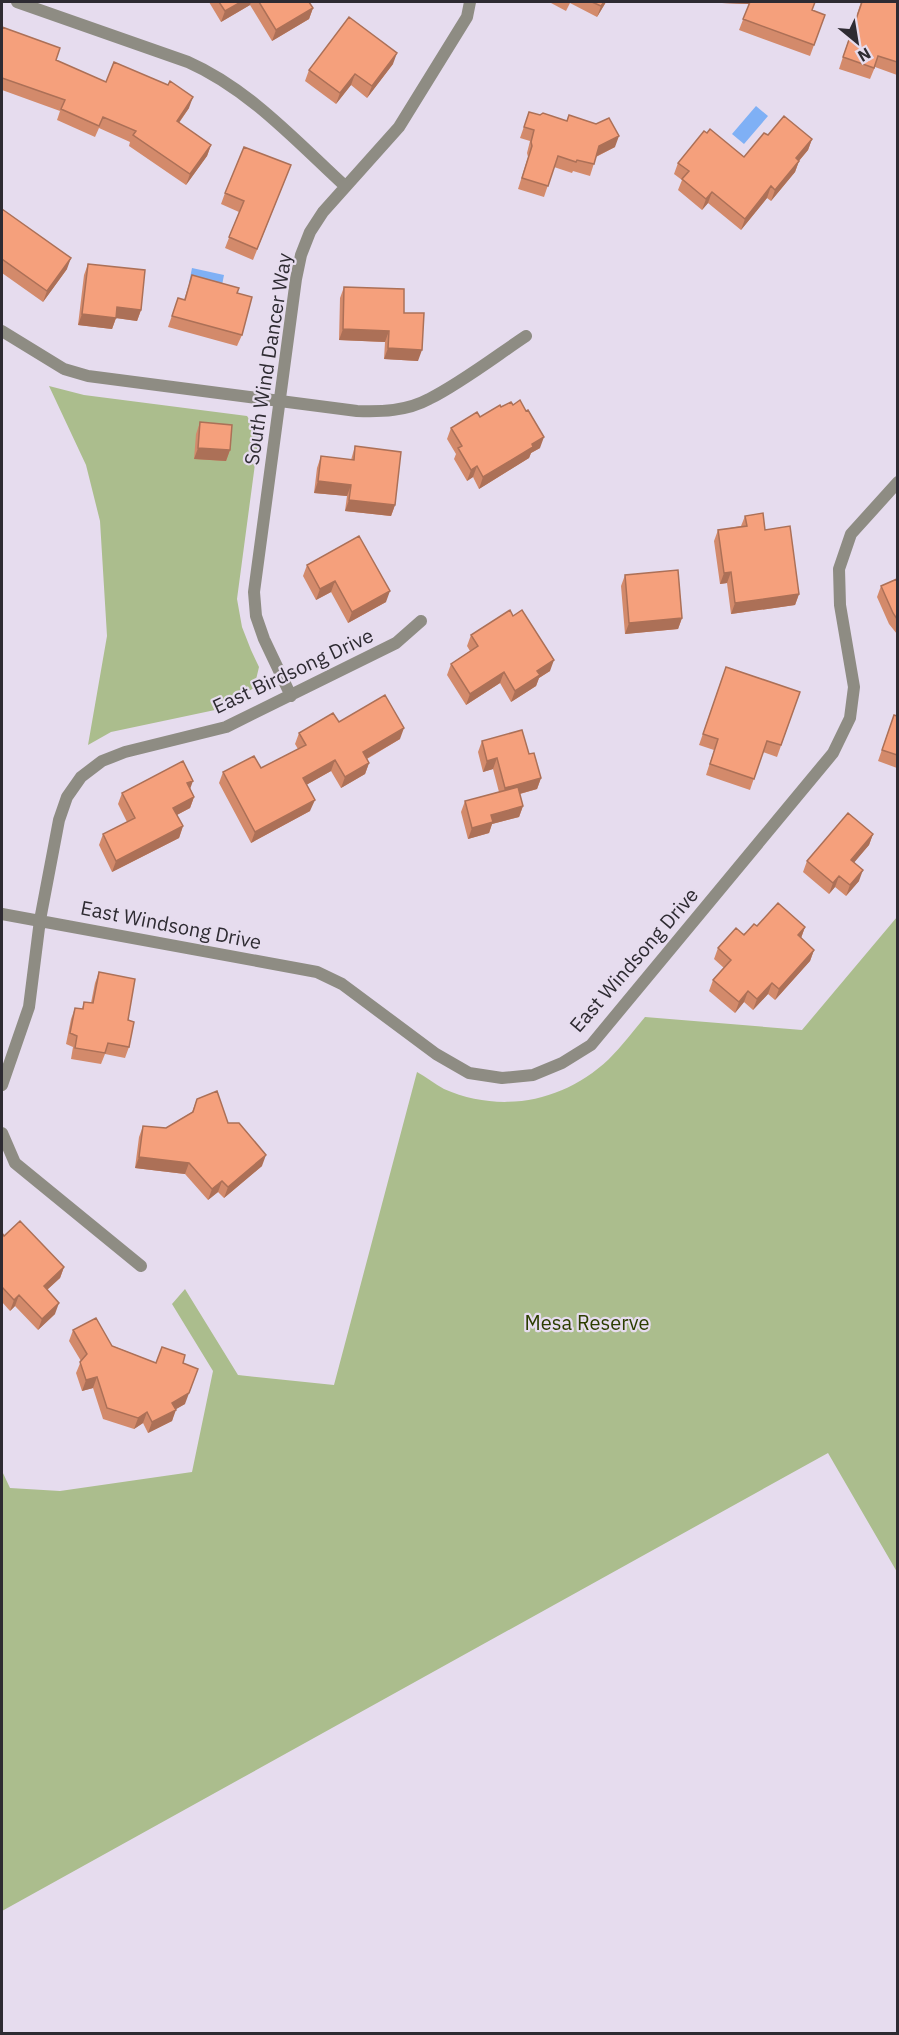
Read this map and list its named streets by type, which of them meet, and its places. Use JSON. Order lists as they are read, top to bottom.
{
  "streets": {
    "street": ["South Wind Dancer Way", "East Birdsong Drive", "East Windsong Drive"]
  },
  "crossings": [
    ["South Wind Dancer Way", "East Birdsong Drive"],
    ["East Birdsong Drive", "East Windsong Drive"]
  ],
  "parks": ["Mesa Reserve"],
  "north": "bottom right"
}
